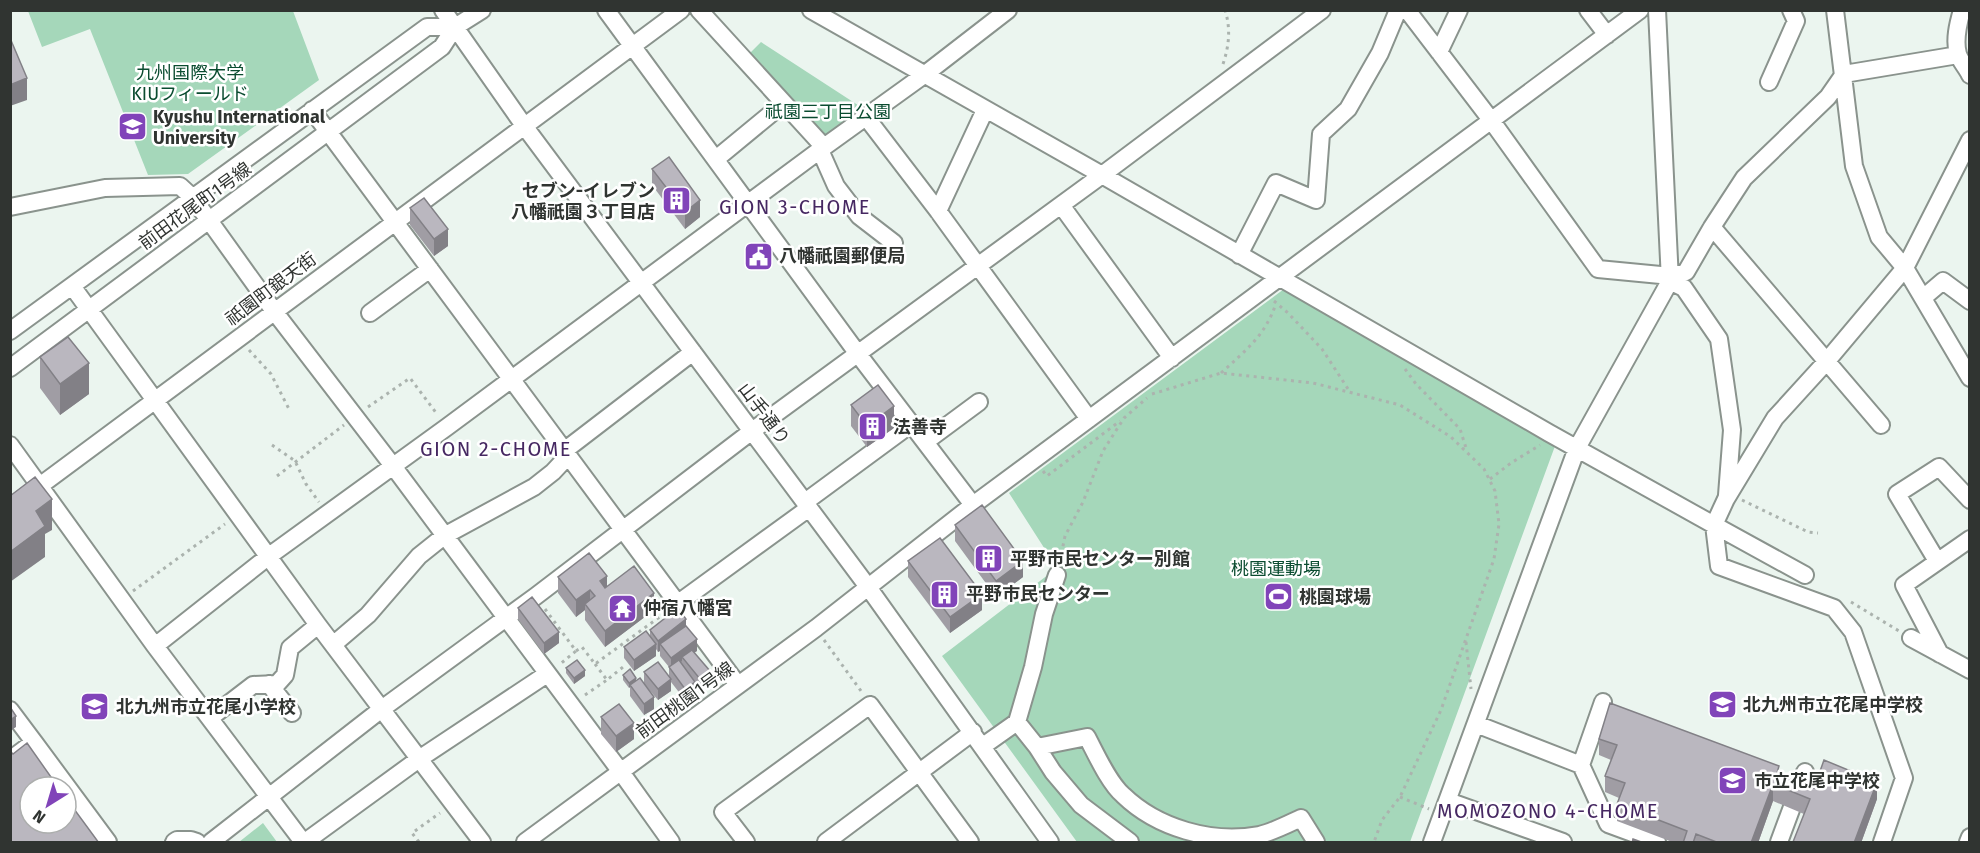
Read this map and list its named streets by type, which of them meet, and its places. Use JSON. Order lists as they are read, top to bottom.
{
  "streets": {
    "street": [
      "前田花尾町1号線",
      "祇園町銀天街",
      "山手通り",
      "前田桃園1号線"
    ]
  },
  "crossings": [
    ["前田花尾町1号線", "山手通り"],
    ["祇園町銀天街", "山手通り"],
    ["山手通り", "前田桃園1号線"]
  ],
  "districts": ["GION 3-CHOME", "GION 2-CHOME", "MOMOZONO 4-CHOME"],
  "parks": ["九州国際大学 KIUフィールド", "祇園三丁目公園", "桃園運動場"],
  "places": {
    "school or university": [
      "Kyushu International University",
      "北九州市立花尾中学校",
      "北九州市立花尾小学校",
      "市立花尾中学校"
    ],
    "building": [
      "セブン-イレブン 八幡祇園３丁目店",
      "法善寺",
      "平野市民センター別館",
      "平野市民センター"
    ],
    "public building": ["八幡祇園郵便局"],
    "sports": ["桃園球場"],
    "temple": ["仲宿八幡宮"]
  },
  "north": "bottom left"
}
